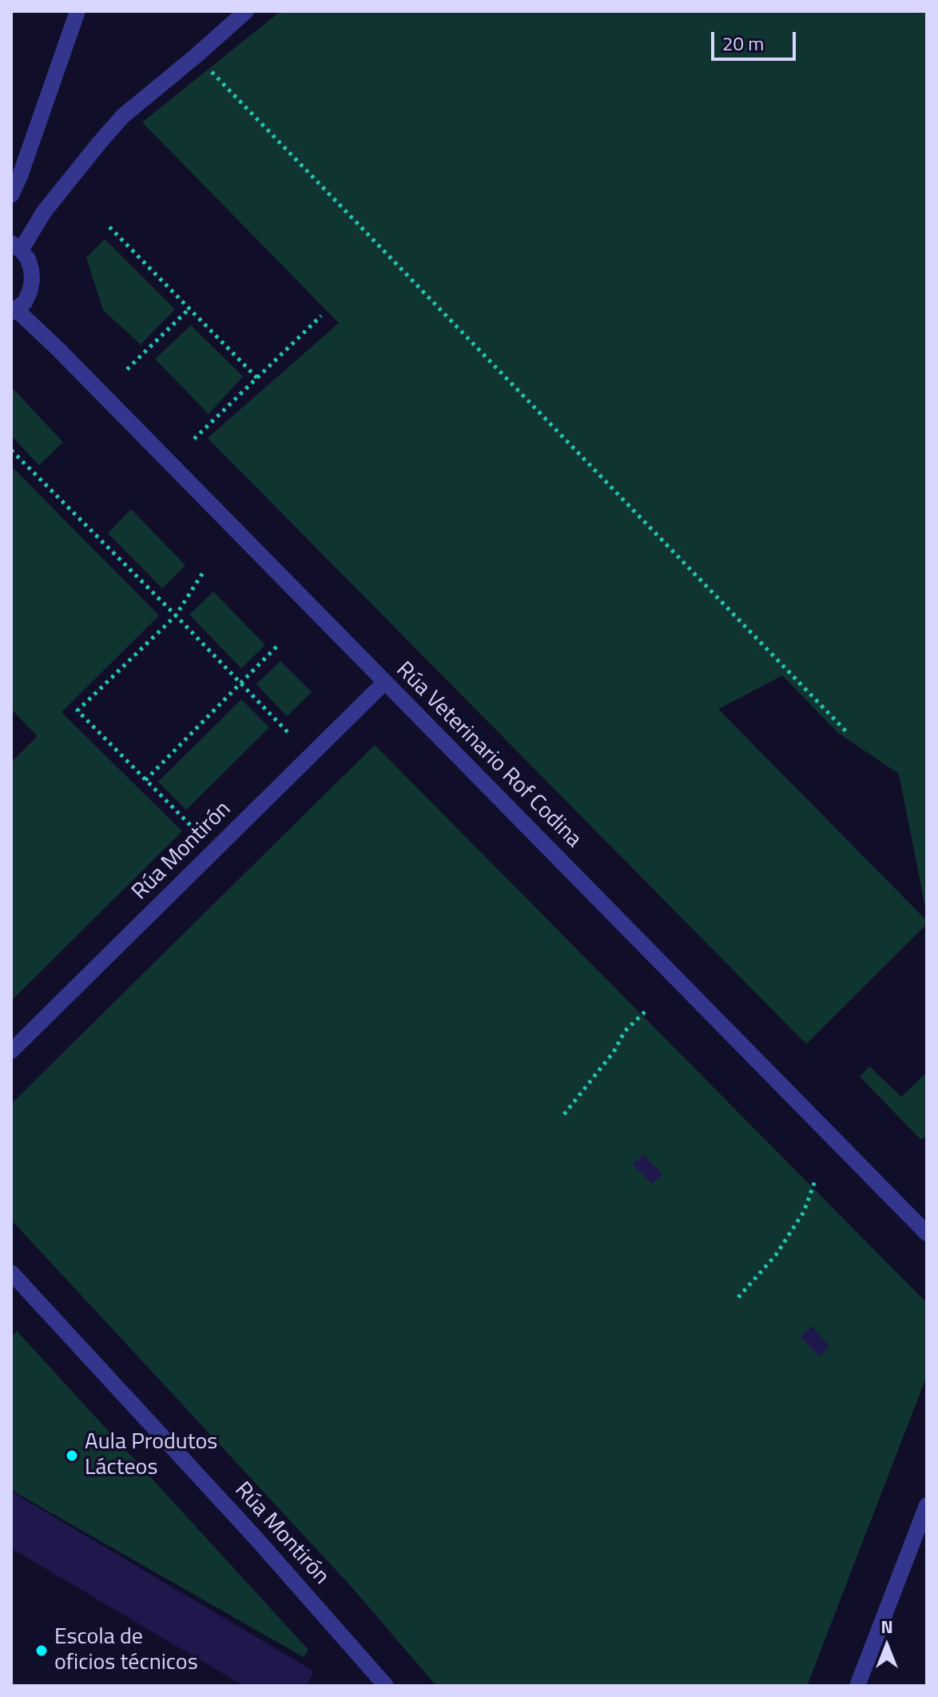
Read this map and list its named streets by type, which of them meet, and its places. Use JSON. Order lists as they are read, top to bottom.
{
  "streets": {
    "street": ["Rúa Veterinario Rof Codina", "Rúa Montirón"]
  },
  "crossings": [
    ["Rúa Veterinario Rof Codina", "Rúa Montirón"]
  ],
  "places": ["Aula Produtos Lácteos", "Escola de oficios técnicos"],
  "scale_bar": "20 m",
  "north": "top"
}
